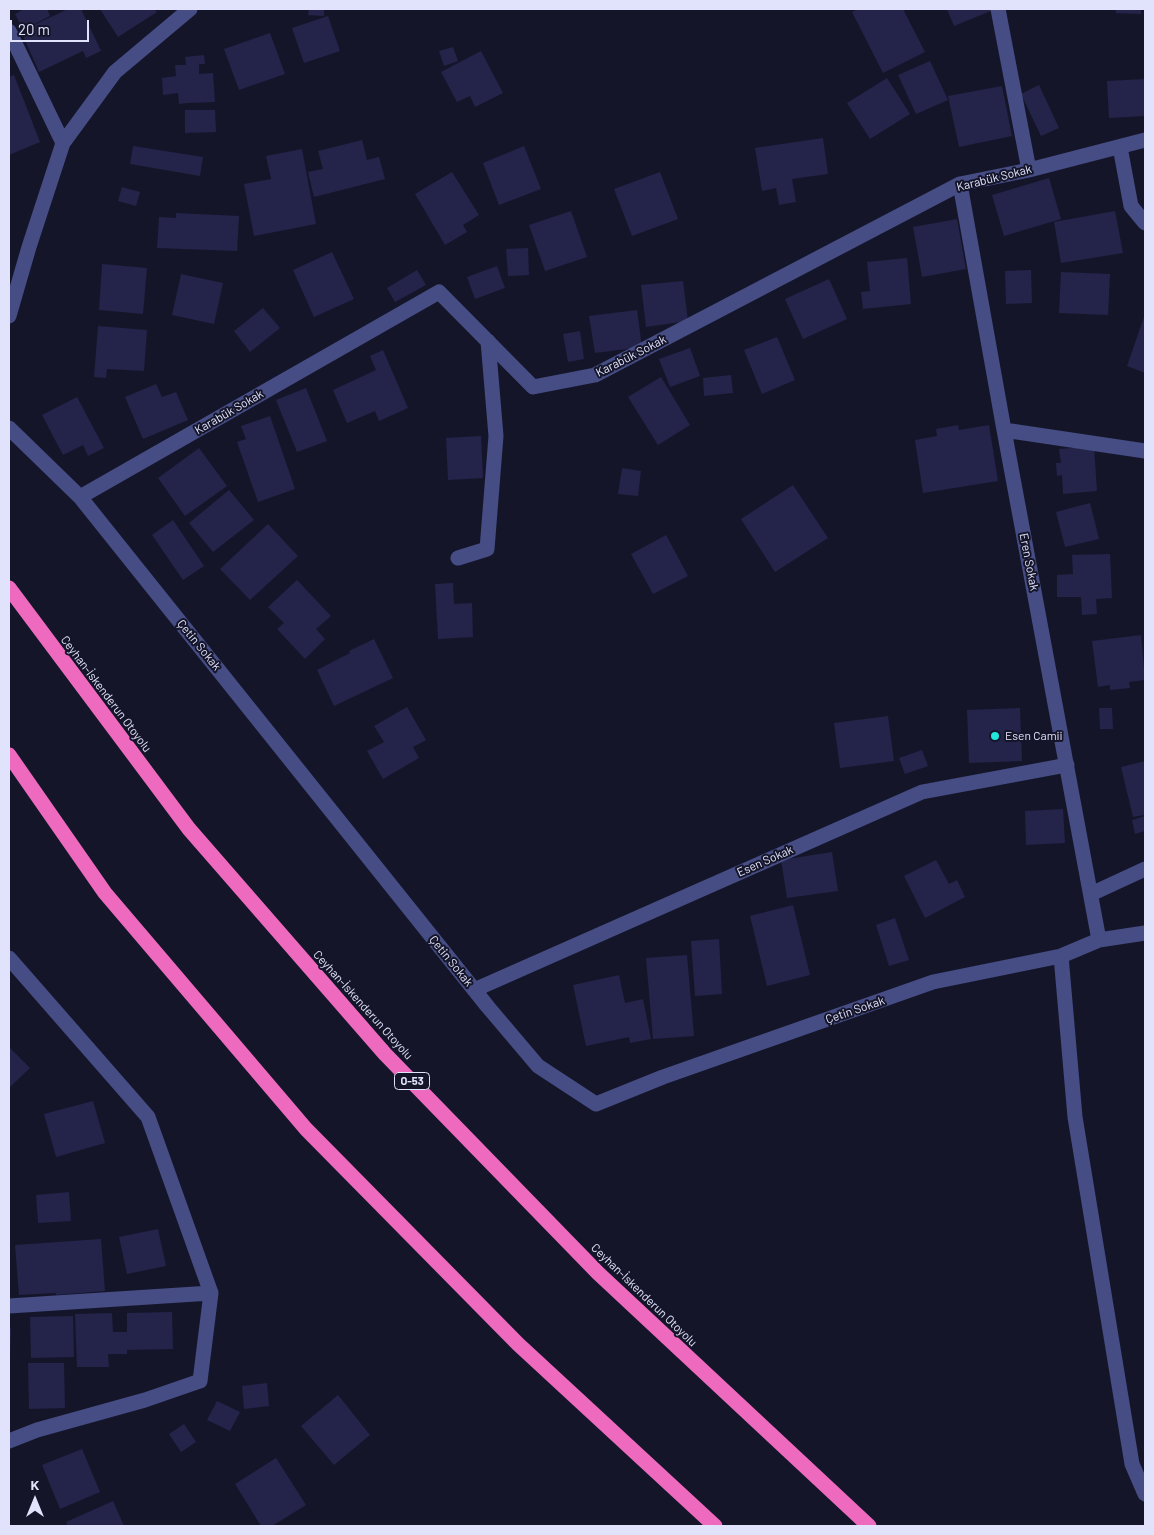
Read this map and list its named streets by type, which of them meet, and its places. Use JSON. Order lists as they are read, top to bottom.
{
  "streets": {
    "highway": ["Ceyhan-İskenderun Otoyolu", "O-53"],
    "street": [
      "Karabük Sokak",
      "Eren Sokak",
      "Çetin Sokak",
      "Esen Sokak"
    ]
  },
  "crossings": [
    ["Karabük Sokak", "Eren Sokak"],
    ["Karabük Sokak", "Çetin Sokak"],
    ["Eren Sokak", "Esen Sokak"],
    ["Çetin Sokak", "Esen Sokak"]
  ],
  "places": ["Esen Camii"],
  "scale_bar": "20 m",
  "north": "top"
}
